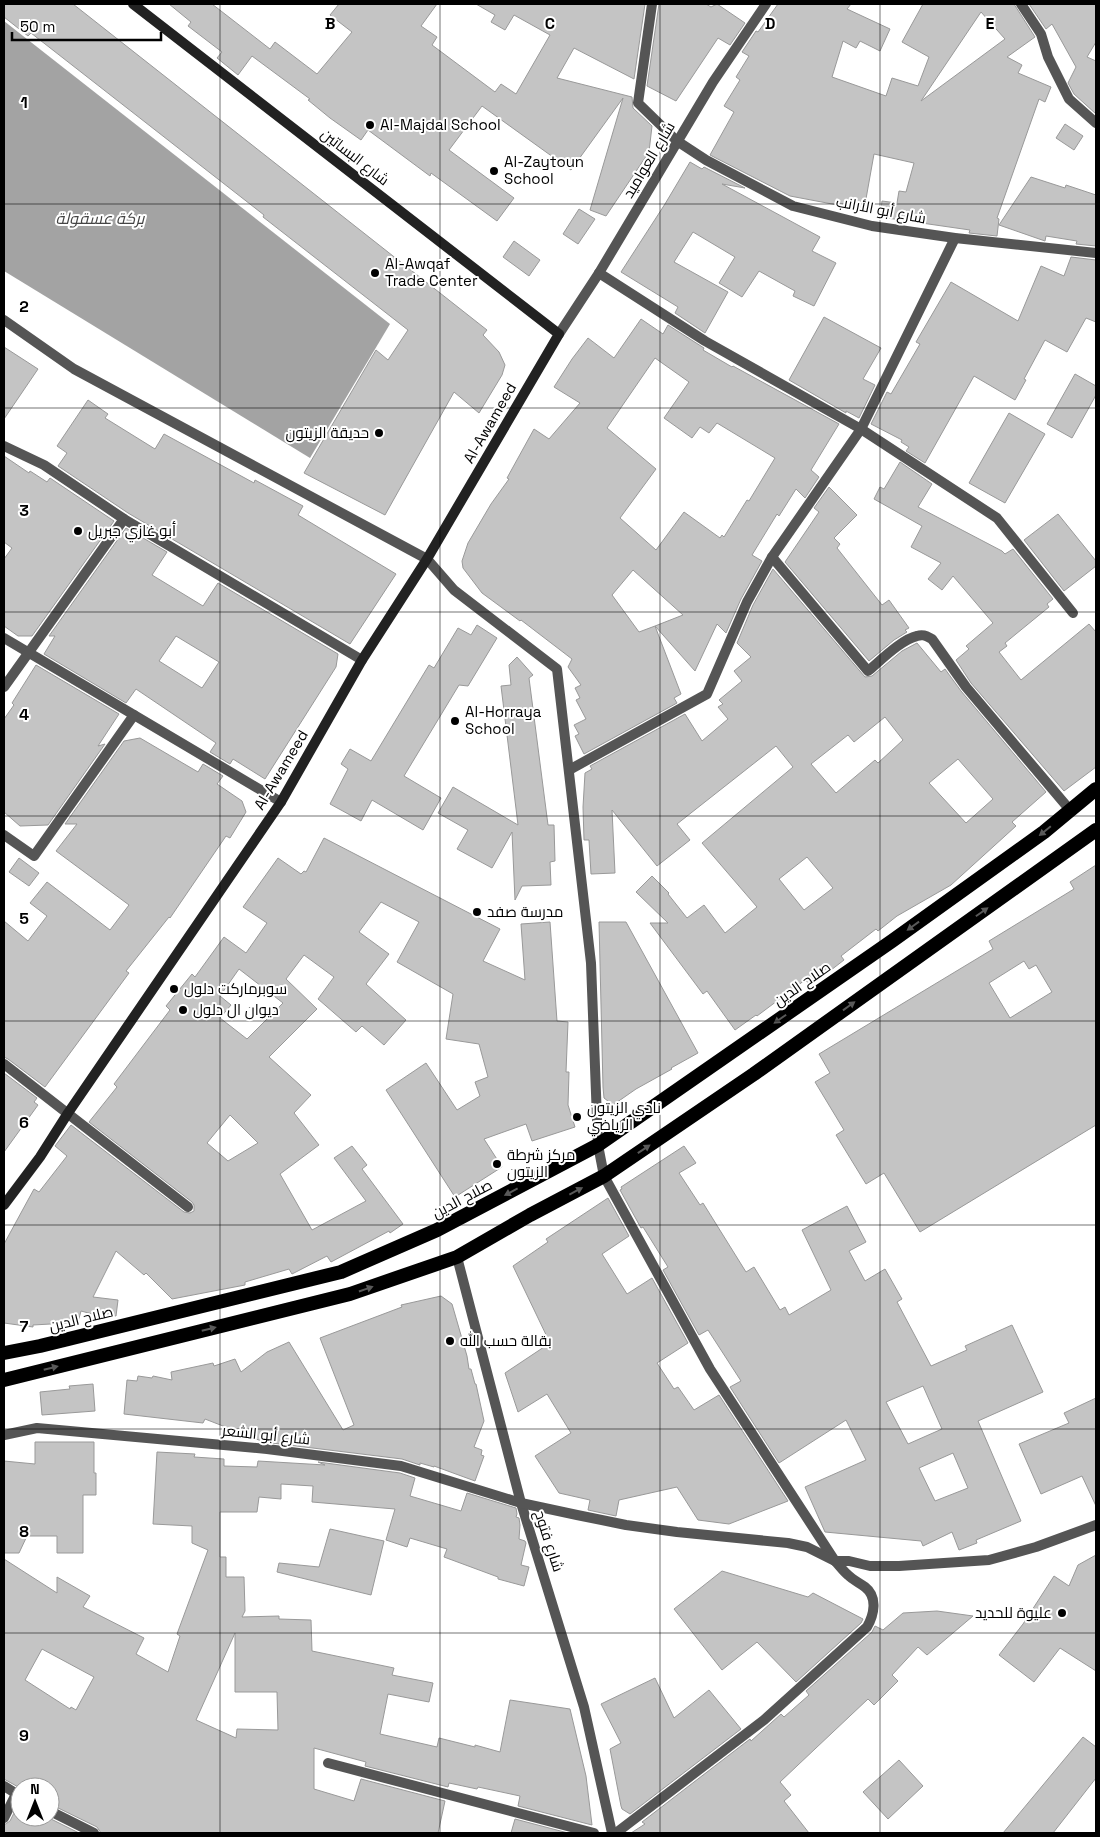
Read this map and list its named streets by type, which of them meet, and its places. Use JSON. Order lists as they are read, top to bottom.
{
  "streets": {
    "highway": ["صلاح الدين"],
    "main road": ["شارع البساتين", "Al-Awameed"],
    "street": [
      "شارع العواميد",
      "شارع أبو الأرانب",
      "شارع أبو الشعر",
      "شارع فتوح"
    ]
  },
  "crossings": [
    ["شارع البساتين", "شارع العواميد"],
    ["شارع البساتين", "Al-Awameed"],
    ["شارع العواميد", "شارع أبو الأرانب"],
    ["شارع العواميد", "Al-Awameed"],
    ["شارع أبو الشعر", "شارع فتوح"]
  ],
  "water": ["بركة عسقولة"],
  "places": [
    "Al-Majdal School",
    "Al-Zaytoun School",
    "Al-Awqaf Trade Center",
    "حديقة الزيتون",
    "أبو غازي جبريل",
    "Al-Horraya School",
    "مدرسة صفد",
    "سوبرماركت دلول",
    "ديوان ال دلول",
    "نادي الزيتون الرياضي",
    "مركز شرطة الزيتون",
    "بقالة حسب الله",
    "عليوة للحديد"
  ],
  "scale_bar": "50 m",
  "north": "top",
  "grid": {
    "columns": [
      "B",
      "C",
      "D",
      "E"
    ],
    "rows": [
      "1",
      "2",
      "3",
      "4",
      "5",
      "6",
      "7",
      "8",
      "9"
    ]
  }
}
